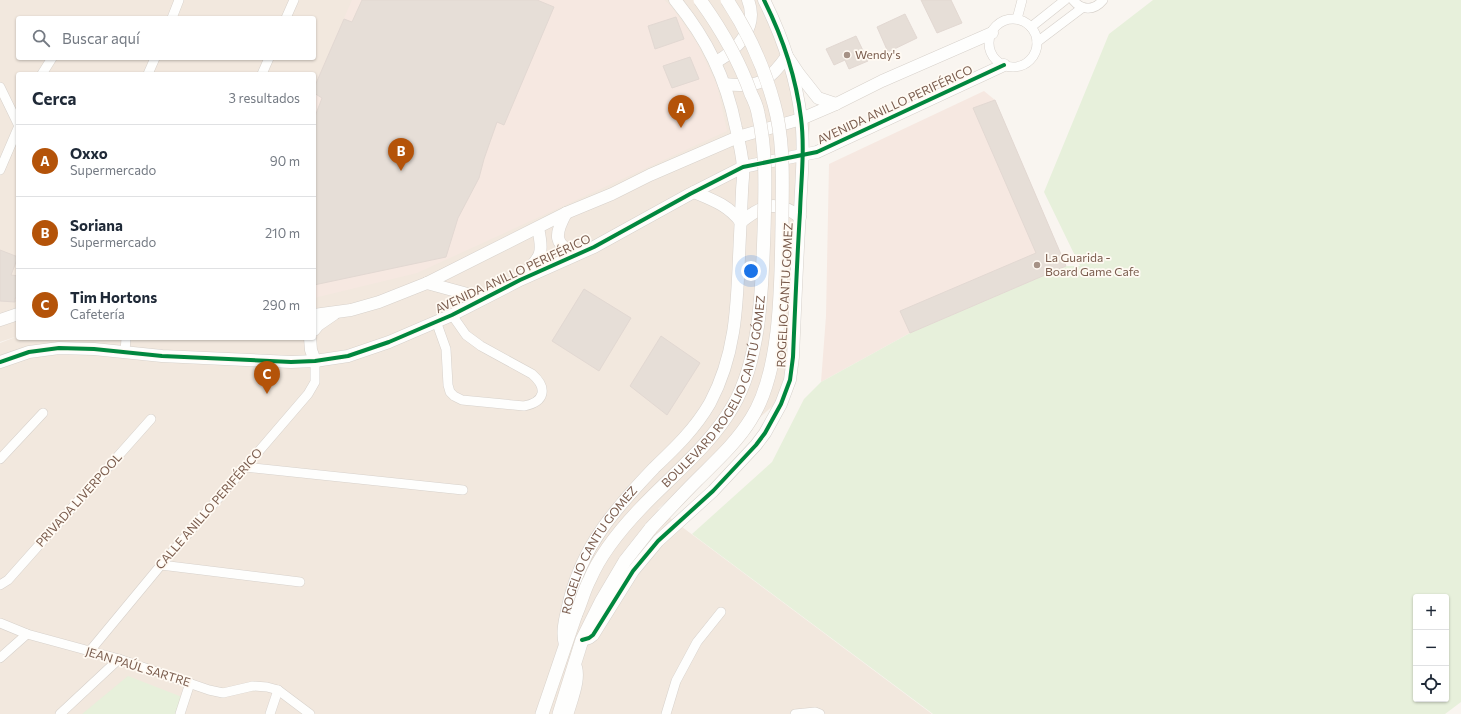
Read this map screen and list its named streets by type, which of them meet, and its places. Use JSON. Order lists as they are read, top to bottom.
{
  "streets": {
    "main road": ["BOULEVARD ROGELIO CANTÚ GÓMEZ"],
    "street": [
      "AVENIDA ANILLO PERIFÉRICO",
      "ROGELIO CANTU GOMEZ",
      "PRIVADA LIVERPOOL",
      "CALLE ANILLO PERIFÉRICO",
      "JEAN PAÚL SARTRE"
    ]
  },
  "crossings": [
    ["AVENIDA ANILLO PERIFÉRICO", "ROGELIO CANTU GOMEZ"],
    ["AVENIDA ANILLO PERIFÉRICO", "CALLE ANILLO PERIFÉRICO"],
    ["ROGELIO CANTU GOMEZ", "BOULEVARD ROGELIO CANTÚ GÓMEZ"],
    ["CALLE ANILLO PERIFÉRICO", "JEAN PAÚL SARTRE"]
  ],
  "places": ["Wendy's", "La Guarida - Board Game Cafe"],
  "page": {
    "search": "Buscar aquí",
    "heading": ["Cerca", "3 resultados"],
    "pins": ["A", "B", "C"],
    "list": [
      {
        "mark": "A",
        "name": "Oxxo",
        "note": "Supermercado",
        "value": "90 m"
      },
      {
        "mark": "B",
        "name": "Soriana",
        "note": "Supermercado",
        "value": "210 m"
      },
      {
        "mark": "C",
        "name": "Tim Hortons",
        "note": "Cafetería",
        "value": "290 m"
      }
    ],
    "map_buttons": ["+", "−"]
  }
}
